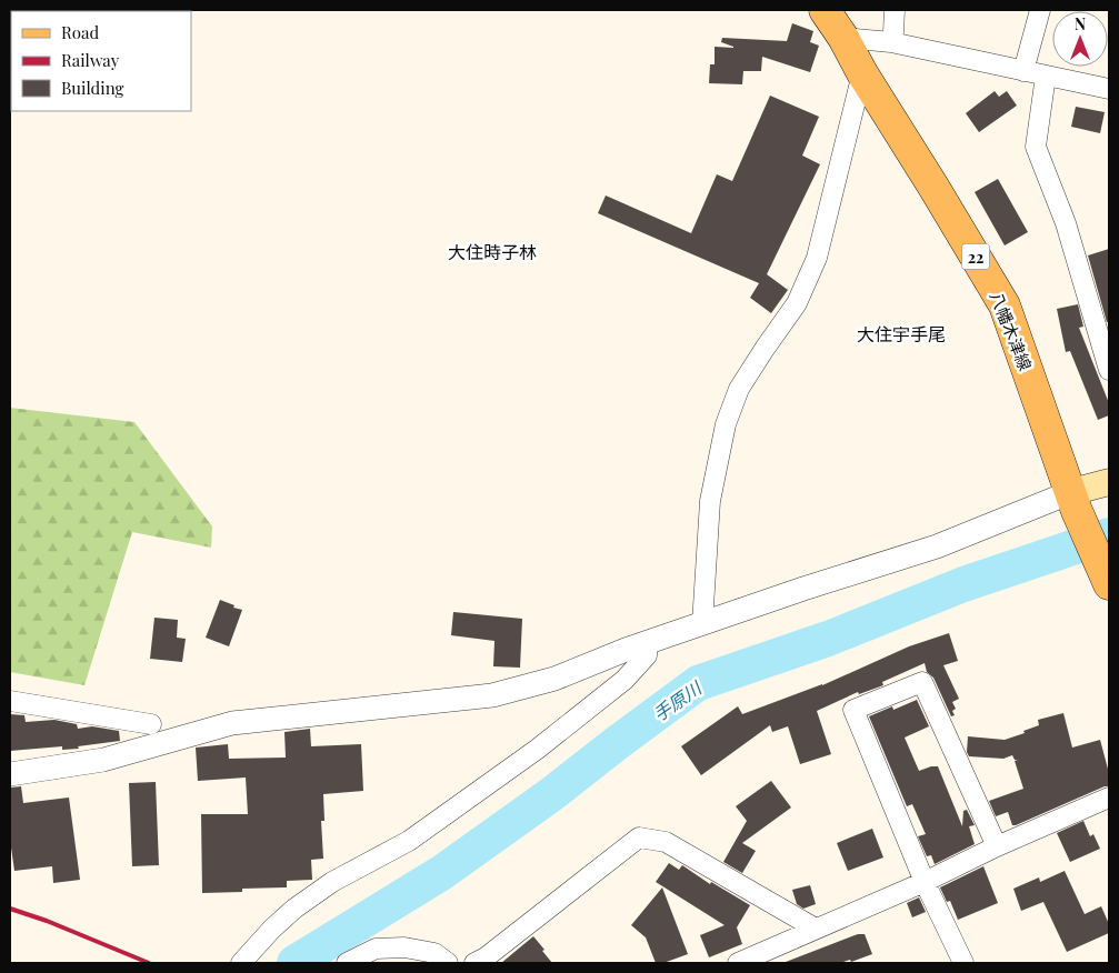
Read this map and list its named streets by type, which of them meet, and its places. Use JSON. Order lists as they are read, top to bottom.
{
  "streets": {
    "main road": ["22", "八幡木津線"]
  },
  "districts": ["大住時子林", "大住宇手尾"],
  "water": ["手原川"],
  "legend": ["Road", "Railway", "Building"],
  "north": "top"
}
